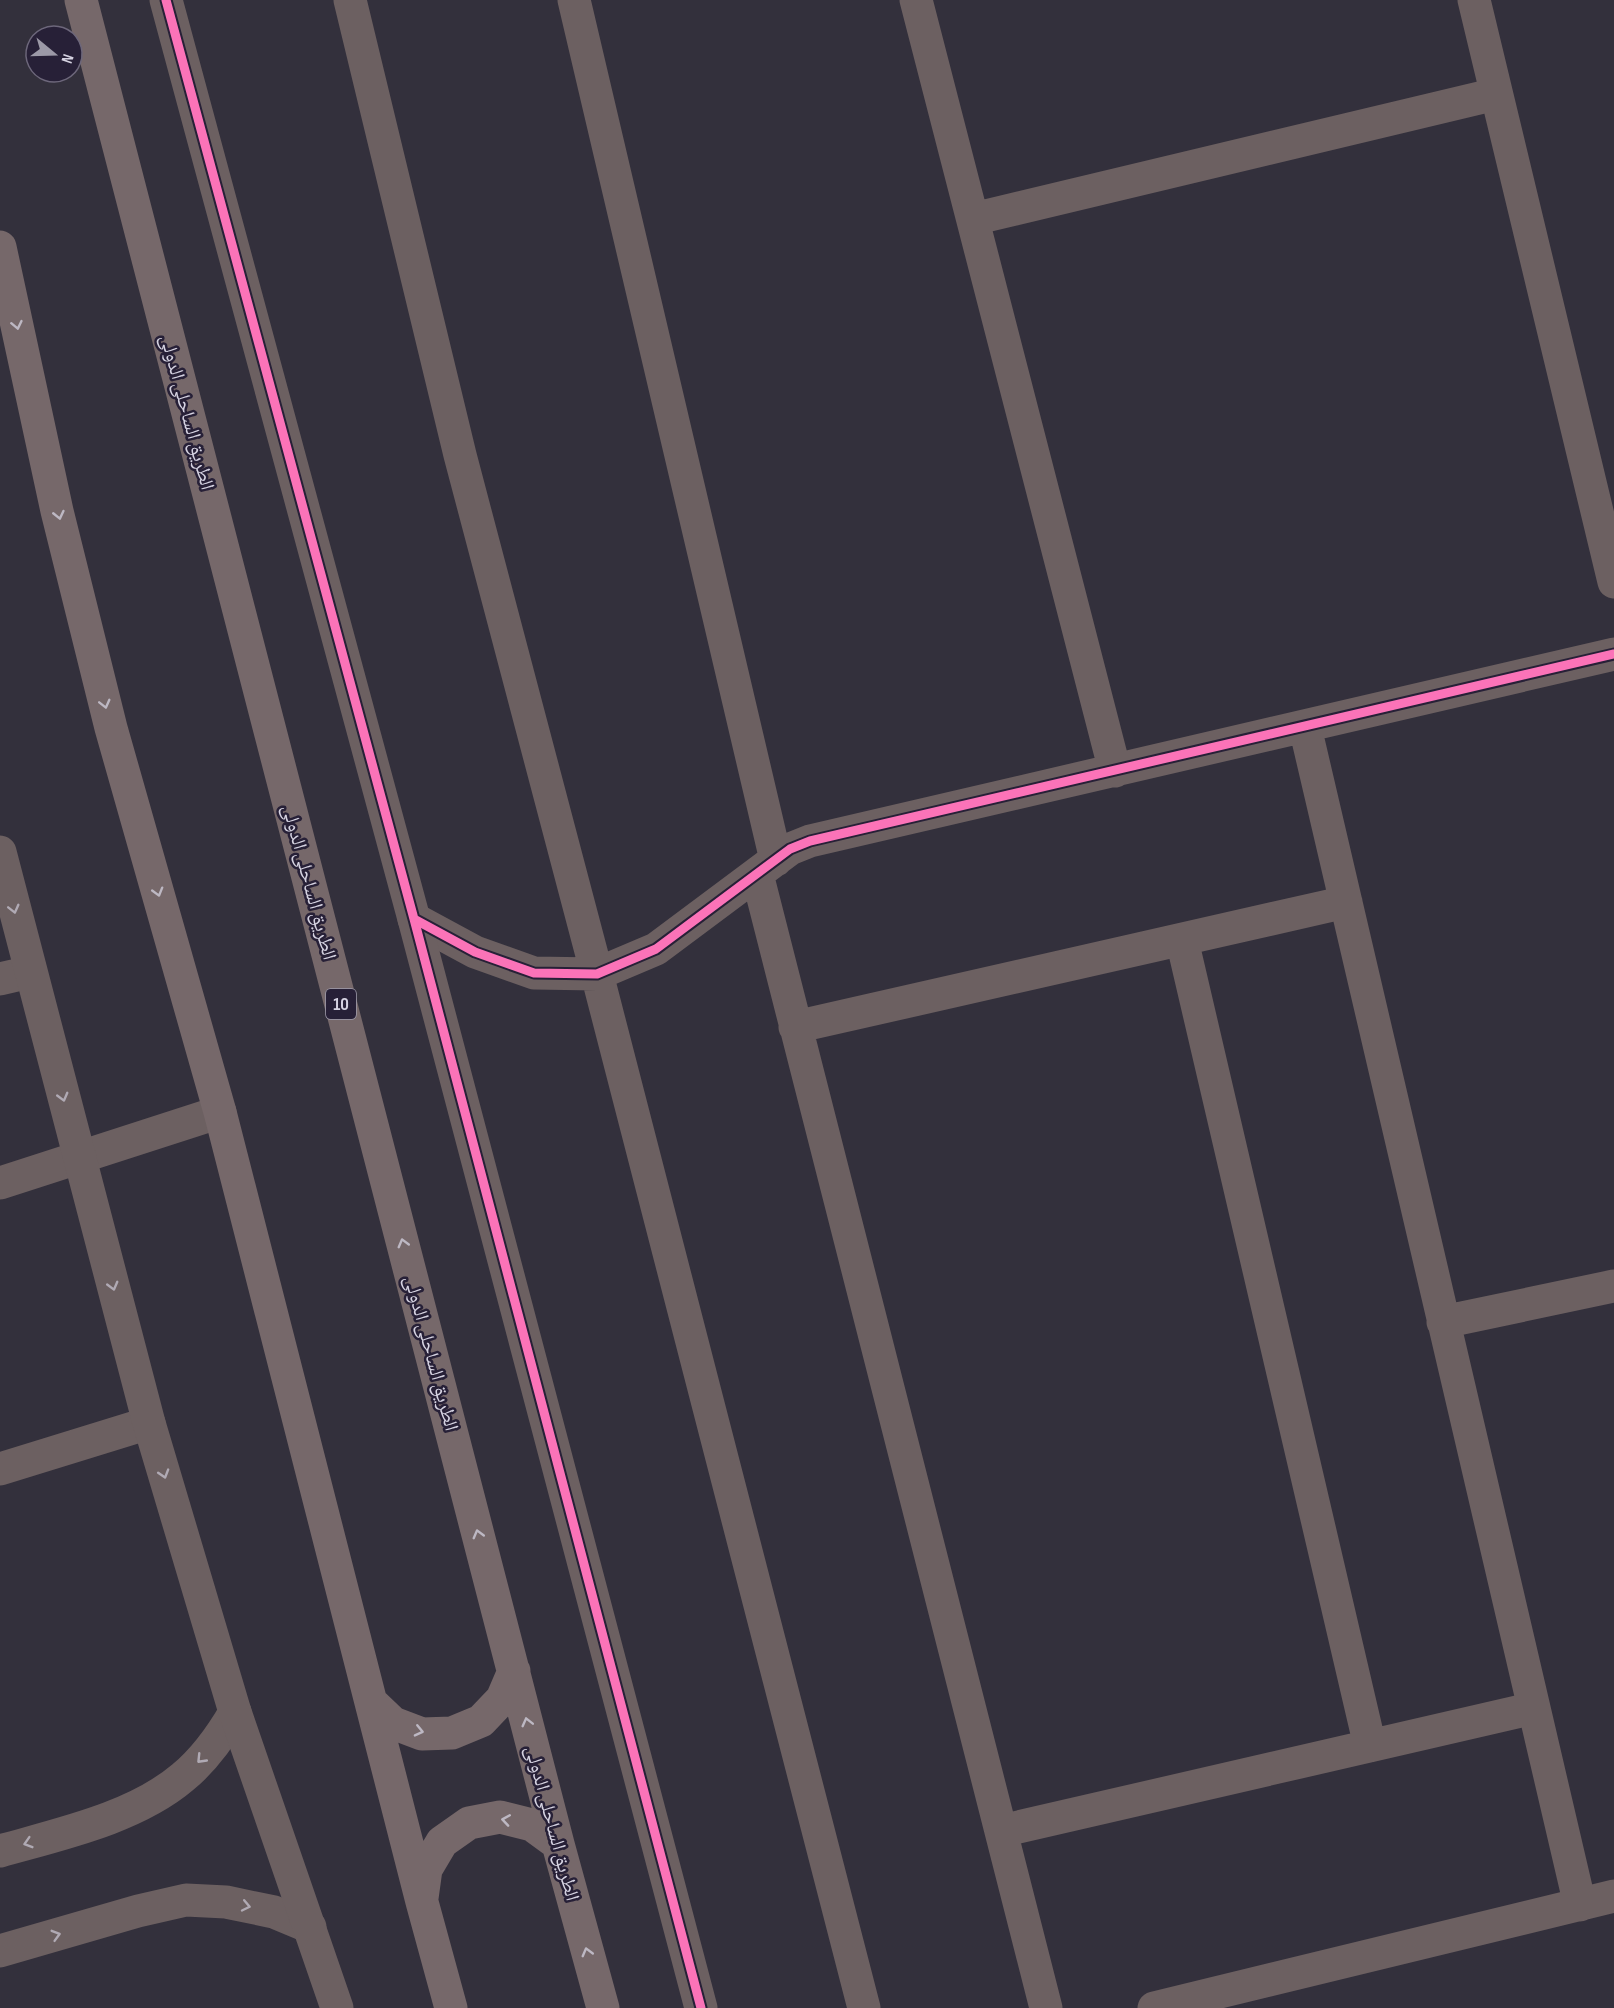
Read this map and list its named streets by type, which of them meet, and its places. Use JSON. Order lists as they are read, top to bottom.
{
  "streets": {
    "highway": ["الطريق الساحلى الدولى", "10"]
  },
  "north": "right"
}
